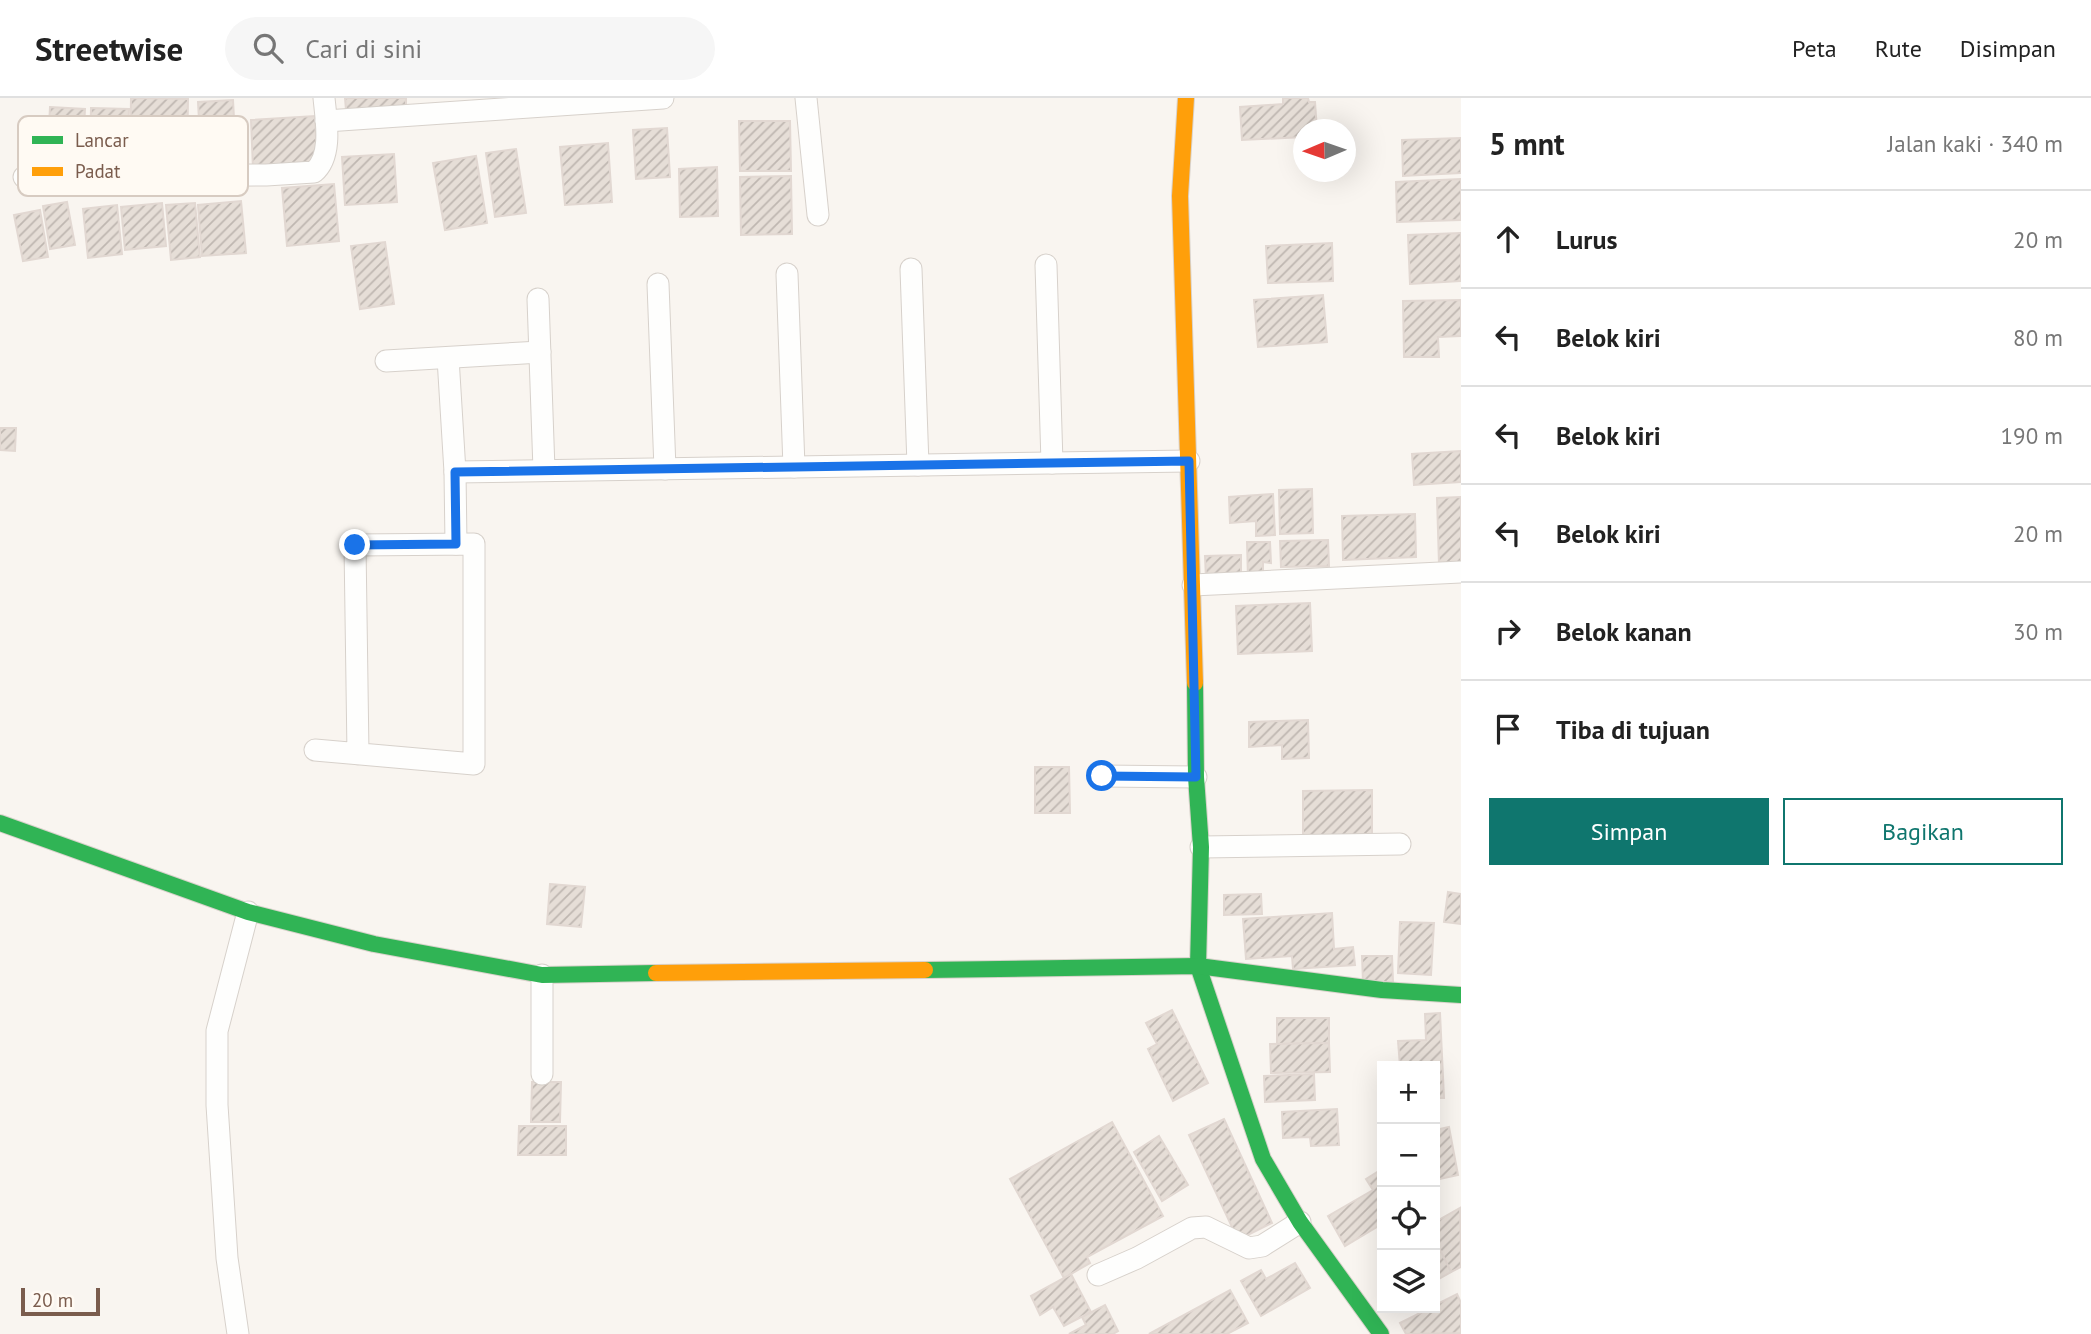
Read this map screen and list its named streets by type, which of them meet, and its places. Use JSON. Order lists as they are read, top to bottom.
{
  "legend": ["Lancar", "Padat"],
  "scale_bar": "20 m",
  "north": "left",
  "page": {
    "header": "Streetwise",
    "search": "Cari di sini",
    "nav": ["Peta", "Rute", "Disimpan"],
    "heading": ["5 mnt", "Jalan kaki · 340 m"],
    "list": [
      ["Lurus", "20 m"],
      ["Belok kiri", "80 m"],
      ["Belok kiri", "190 m"],
      ["Belok kiri", "20 m"],
      ["Belok kanan", "30 m"],
      "Tiba di tujuan"
    ],
    "buttons": ["Simpan", "Bagikan"],
    "map_buttons": ["+", "−"],
    "scale": "20 m"
  }
}
